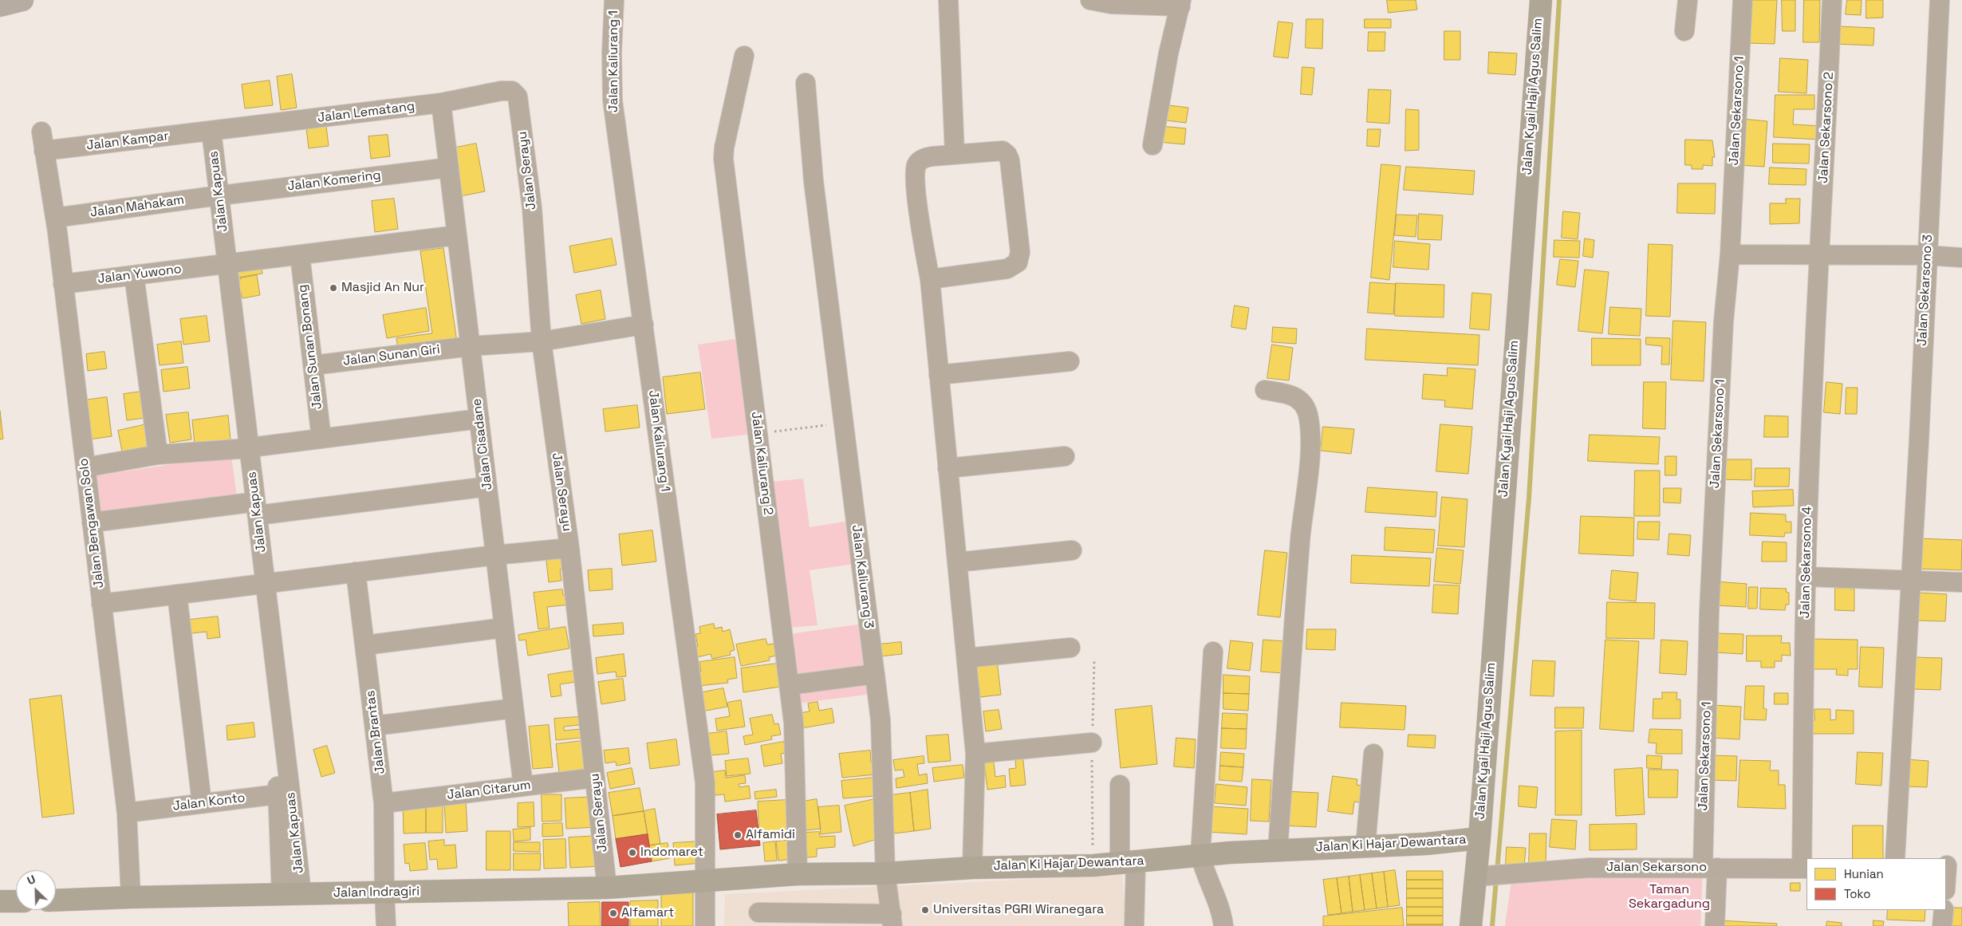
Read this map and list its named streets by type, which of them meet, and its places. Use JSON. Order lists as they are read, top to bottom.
{
  "streets": {
    "main road": ["Jalan Kyai Haji Agus Salim", "Jalan Ki Hajar Dewantara", "Jalan Indragiri"],
    "street": [
      "Jalan Kaliurang 1",
      "Jalan Sekarsono 1",
      "Jalan Lematang",
      "Jalan Sekarsono 2",
      "Jalan Kampar",
      "Jalan Serayu",
      "Jalan Komering",
      "Jalan Kapuas",
      "Jalan Mahakam",
      "Jalan Yuwono",
      "Jalan Sekarsono 3",
      "Jalan Sunan Bonang",
      "Jalan Sunan Giri",
      "Jalan Cisadane",
      "Jalan Kaliurang 2",
      "Jalan Bengawan Solo",
      "Jalan Sekarsono 4",
      "Jalan Kaliurang 3",
      "Jalan Brantas",
      "Jalan Citarum",
      "Jalan Konto",
      "Jalan Sekarsono"
    ]
  },
  "crossings": [
    ["Jalan Kaliurang 1", "Jalan Sunan Giri"],
    ["Jalan Kaliurang 1", "Jalan Ki Hajar Dewantara"],
    ["Jalan Kaliurang 1", "Jalan Indragiri"],
    ["Jalan Kyai Haji Agus Salim", "Jalan Ki Hajar Dewantara"],
    ["Jalan Kyai Haji Agus Salim", "Jalan Sekarsono"],
    ["Jalan Sekarsono 1", "Jalan Sekarsono"],
    ["Jalan Lematang", "Jalan Kampar"],
    ["Jalan Lematang", "Jalan Serayu"],
    ["Jalan Lematang", "Jalan Kapuas"],
    ["Jalan Lematang", "Jalan Cisadane"],
    ["Jalan Sekarsono 2", "Jalan Sekarsono 4"],
    ["Jalan Kampar", "Jalan Kapuas"],
    ["Jalan Kampar", "Jalan Bengawan Solo"],
    ["Jalan Serayu", "Jalan Sunan Giri"],
    ["Jalan Serayu", "Jalan Citarum"],
    ["Jalan Serayu", "Jalan Indragiri"],
    ["Jalan Komering", "Jalan Kapuas"],
    ["Jalan Komering", "Jalan Mahakam"],
    ["Jalan Komering", "Jalan Cisadane"],
    ["Jalan Kapuas", "Jalan Mahakam"],
    ["Jalan Kapuas", "Jalan Yuwono"],
    ["Jalan Kapuas", "Jalan Konto"],
    ["Jalan Kapuas", "Jalan Indragiri"],
    ["Jalan Mahakam", "Jalan Bengawan Solo"],
    ["Jalan Yuwono", "Jalan Sunan Bonang"],
    ["Jalan Yuwono", "Jalan Cisadane"],
    ["Jalan Yuwono", "Jalan Bengawan Solo"],
    ["Jalan Sunan Bonang", "Jalan Sunan Giri"],
    ["Jalan Sunan Giri", "Jalan Cisadane"],
    ["Jalan Cisadane", "Jalan Citarum"],
    ["Jalan Kaliurang 2", "Jalan Ki Hajar Dewantara"],
    ["Jalan Bengawan Solo", "Jalan Konto"],
    ["Jalan Bengawan Solo", "Jalan Indragiri"],
    ["Jalan Sekarsono 4", "Jalan Sekarsono"],
    ["Jalan Kaliurang 3", "Jalan Ki Hajar Dewantara"],
    ["Jalan Brantas", "Jalan Citarum"],
    ["Jalan Brantas", "Jalan Indragiri"],
    ["Jalan Ki Hajar Dewantara", "Jalan Indragiri"]
  ],
  "parks": ["Taman Sekargadung"],
  "places": [
    "Masjid An Nur",
    "Alfamidi",
    "Indomaret",
    "Universitas PGRI Wiranegara",
    "Alfamart"
  ],
  "legend": ["Hunian", "Toko"],
  "north": "top left"
}
